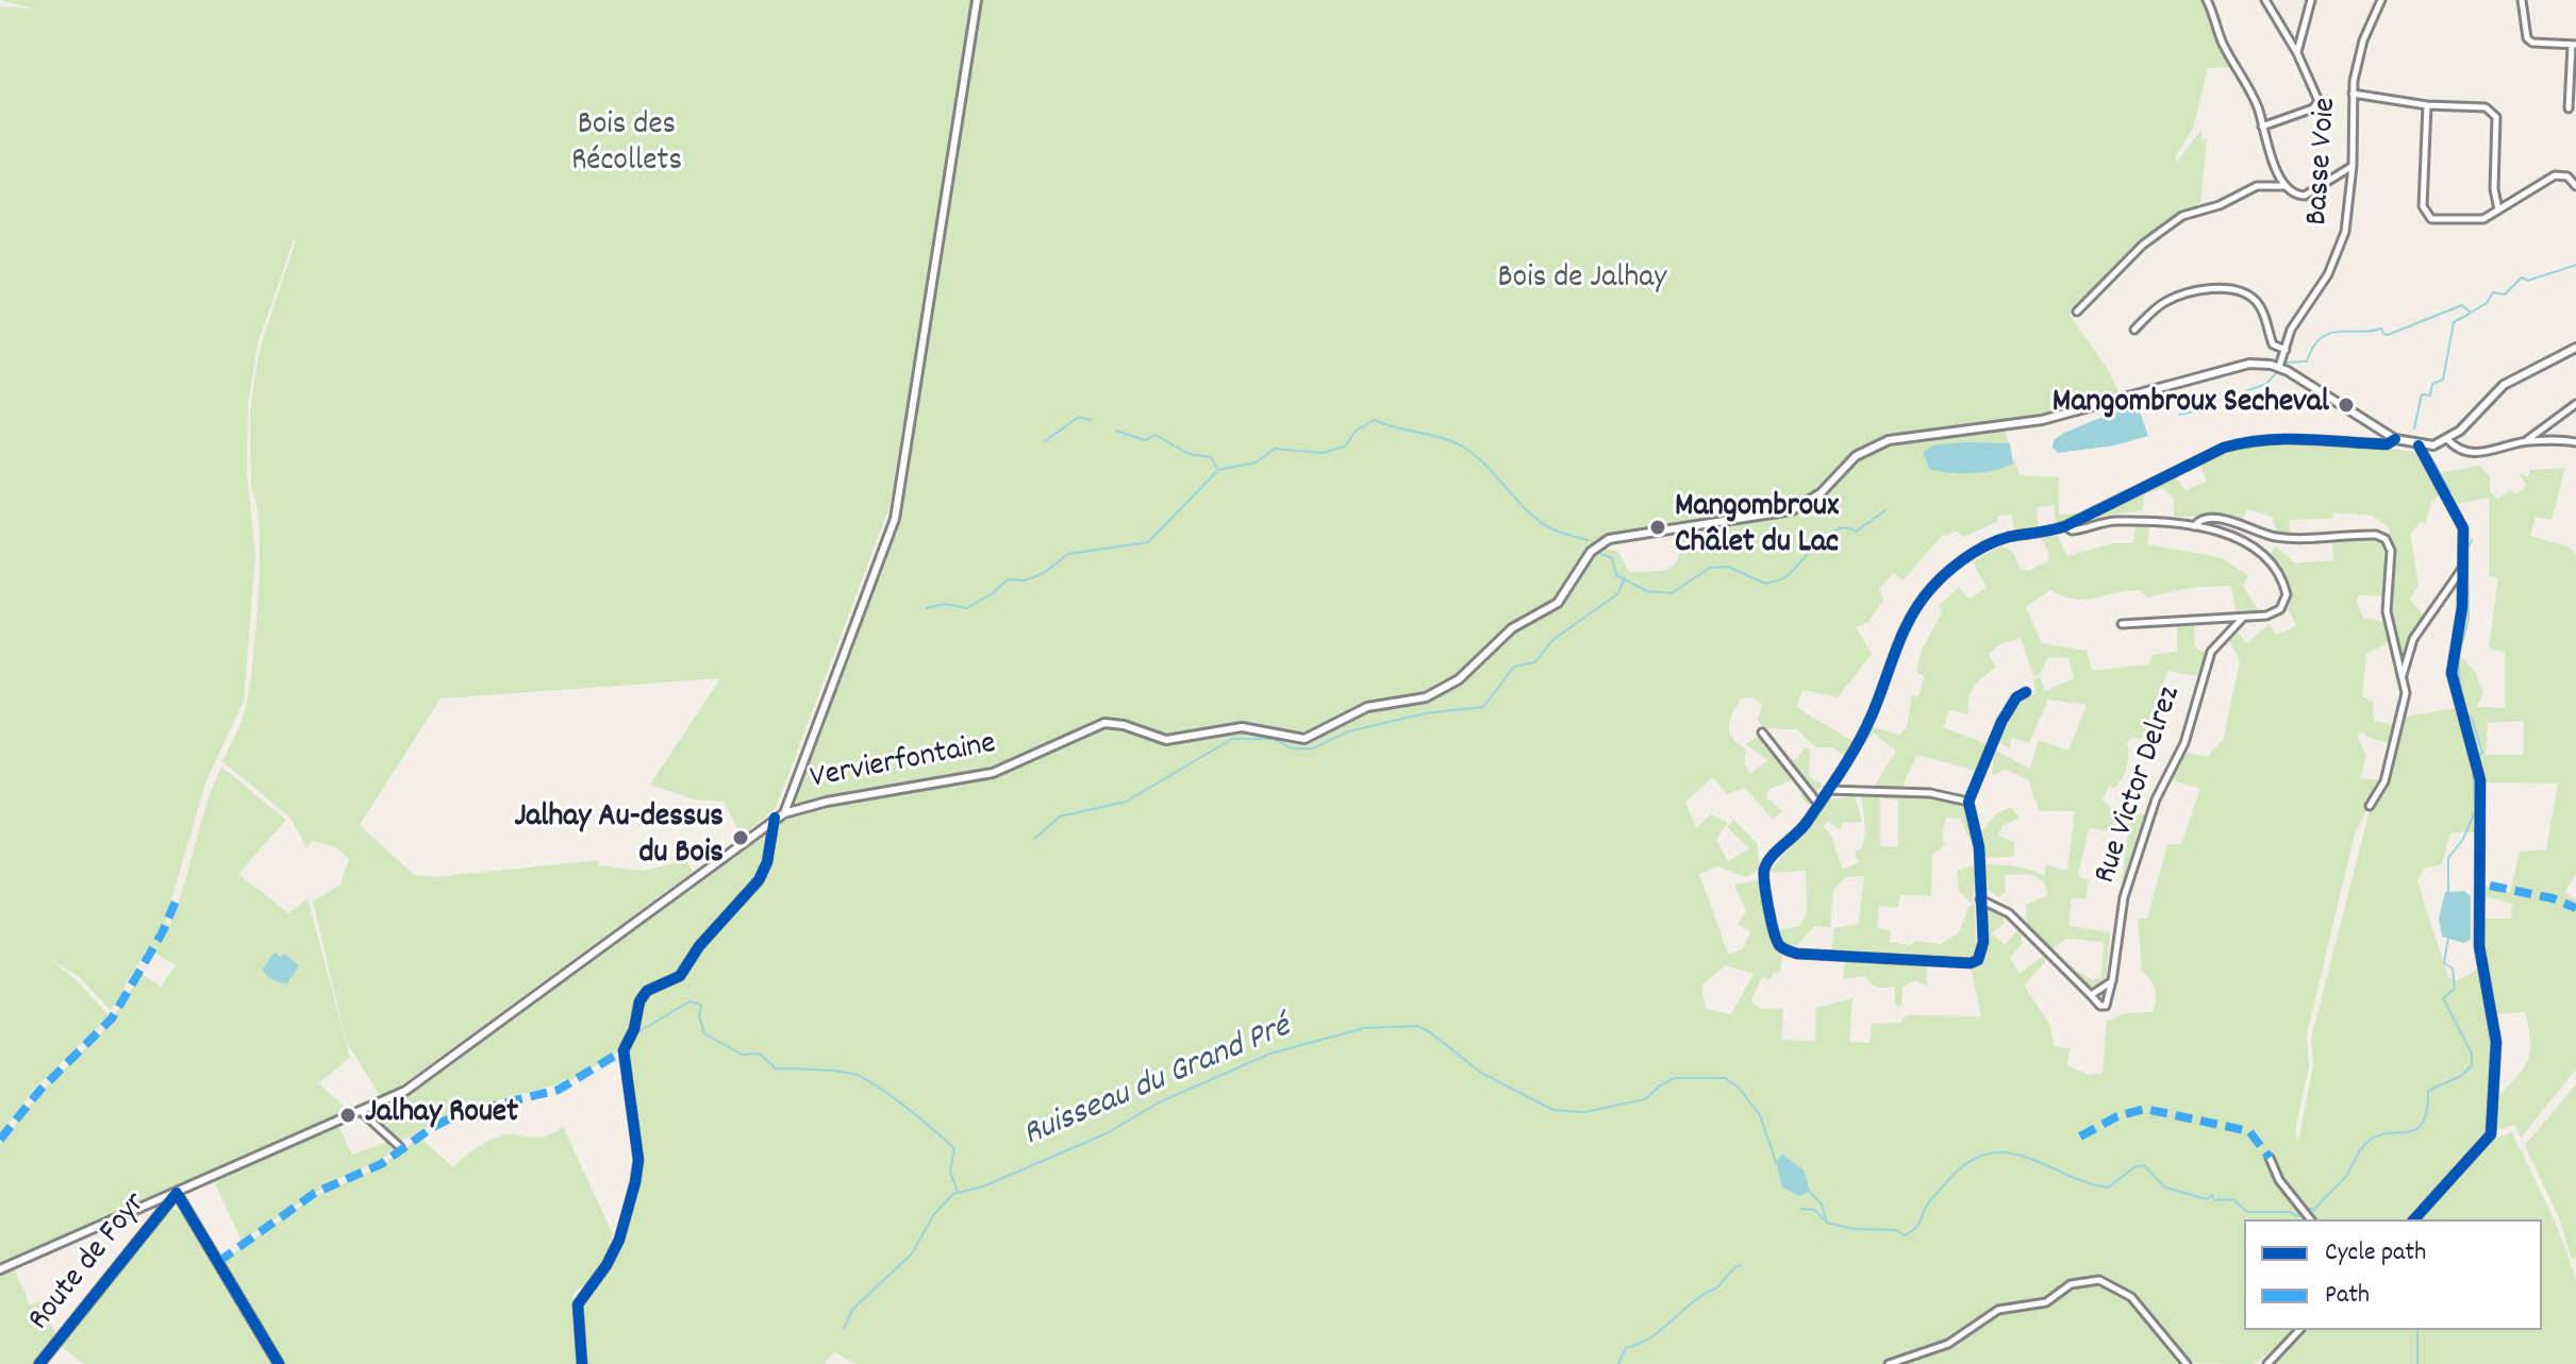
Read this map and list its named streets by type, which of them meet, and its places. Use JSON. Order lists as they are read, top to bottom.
{
  "streets": {
    "main road": ["Vervierfontaine", "Route de Foyr"],
    "street": ["Basse Voie", "Rue Victor Delrez"]
  },
  "crossings": [
    ["Basse Voie", "Vervierfontaine"],
    ["Vervierfontaine", "Route de Foyr"]
  ],
  "water": ["Ruisseau du Grand Pré"],
  "parks": ["Bois des Récollets", "Bois de Jalhay"],
  "places": [
    "Mangombroux Secheval",
    "Mangombroux Châlet du Lac",
    "Jalhay Au-dessus du Bois",
    "Jalhay Rouet"
  ],
  "legend": ["Cycle path", "Path"]
}
